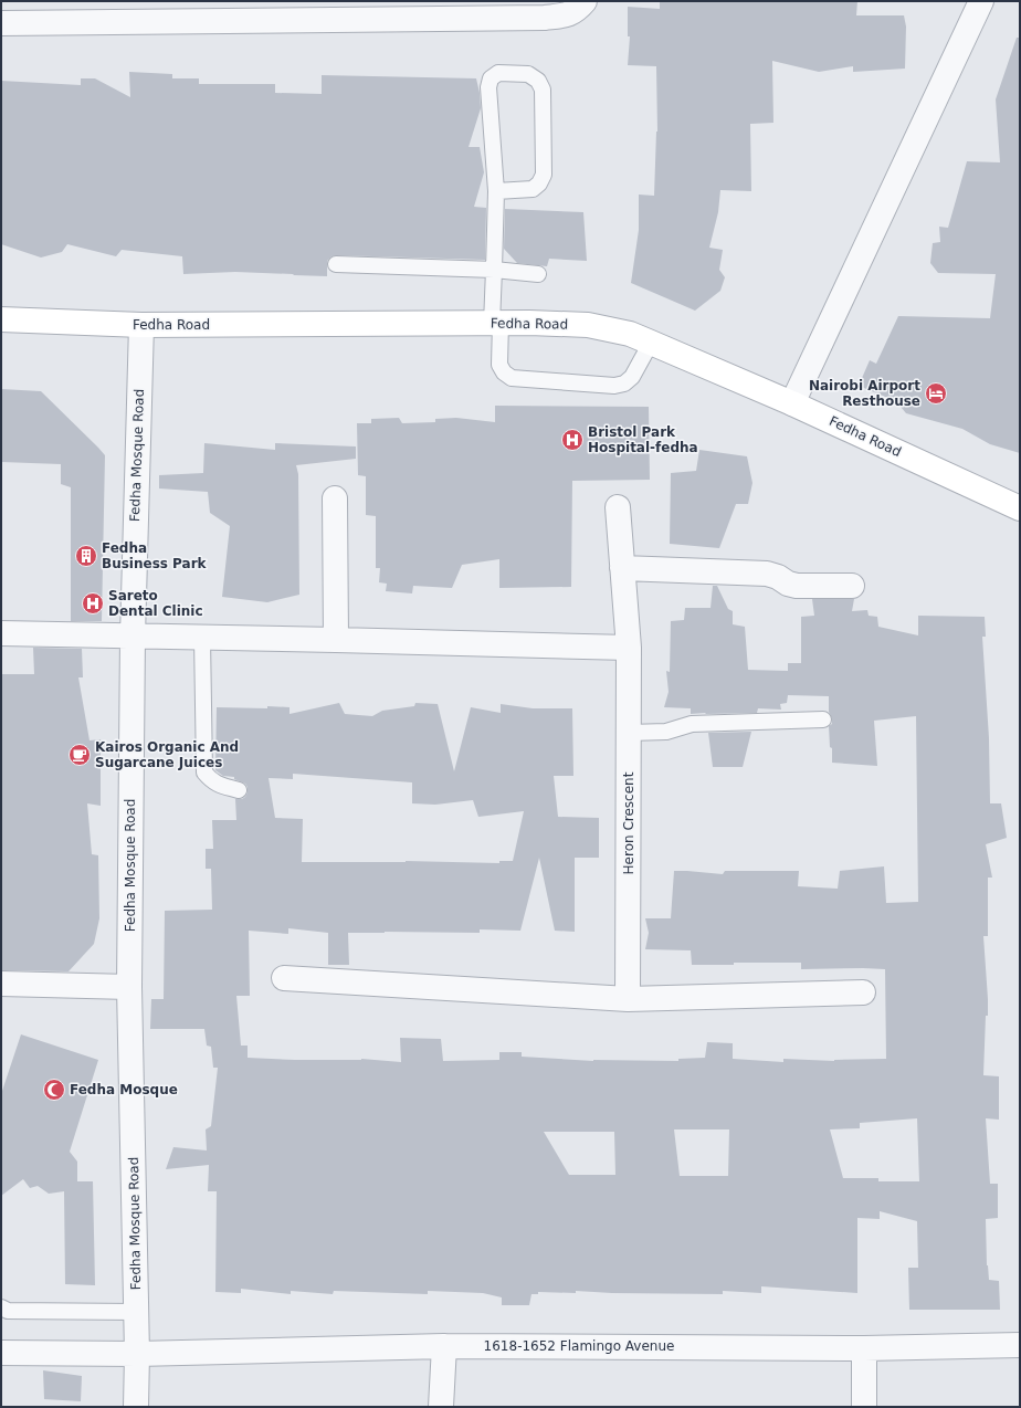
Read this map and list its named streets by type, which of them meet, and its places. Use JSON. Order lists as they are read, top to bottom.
{
  "streets": {
    "street": [
      "Fedha Road",
      "Fedha Mosque Road",
      "Heron Crescent",
      "1618-1652 Flamingo Avenue"
    ]
  },
  "crossings": [
    ["Fedha Road", "Fedha Mosque Road"],
    ["Fedha Mosque Road", "1618-1652 Flamingo Avenue"]
  ],
  "places": {
    "hotel": ["Nairobi Airport Resthouse"],
    "hospital": ["Bristol Park Hospital-fedha", "Sareto Dental Clinic"],
    "building": ["Fedha Business Park"],
    "cafe": ["Kairos Organic And Sugarcane Juices"],
    "mosque": ["Fedha Mosque"]
  }
}
